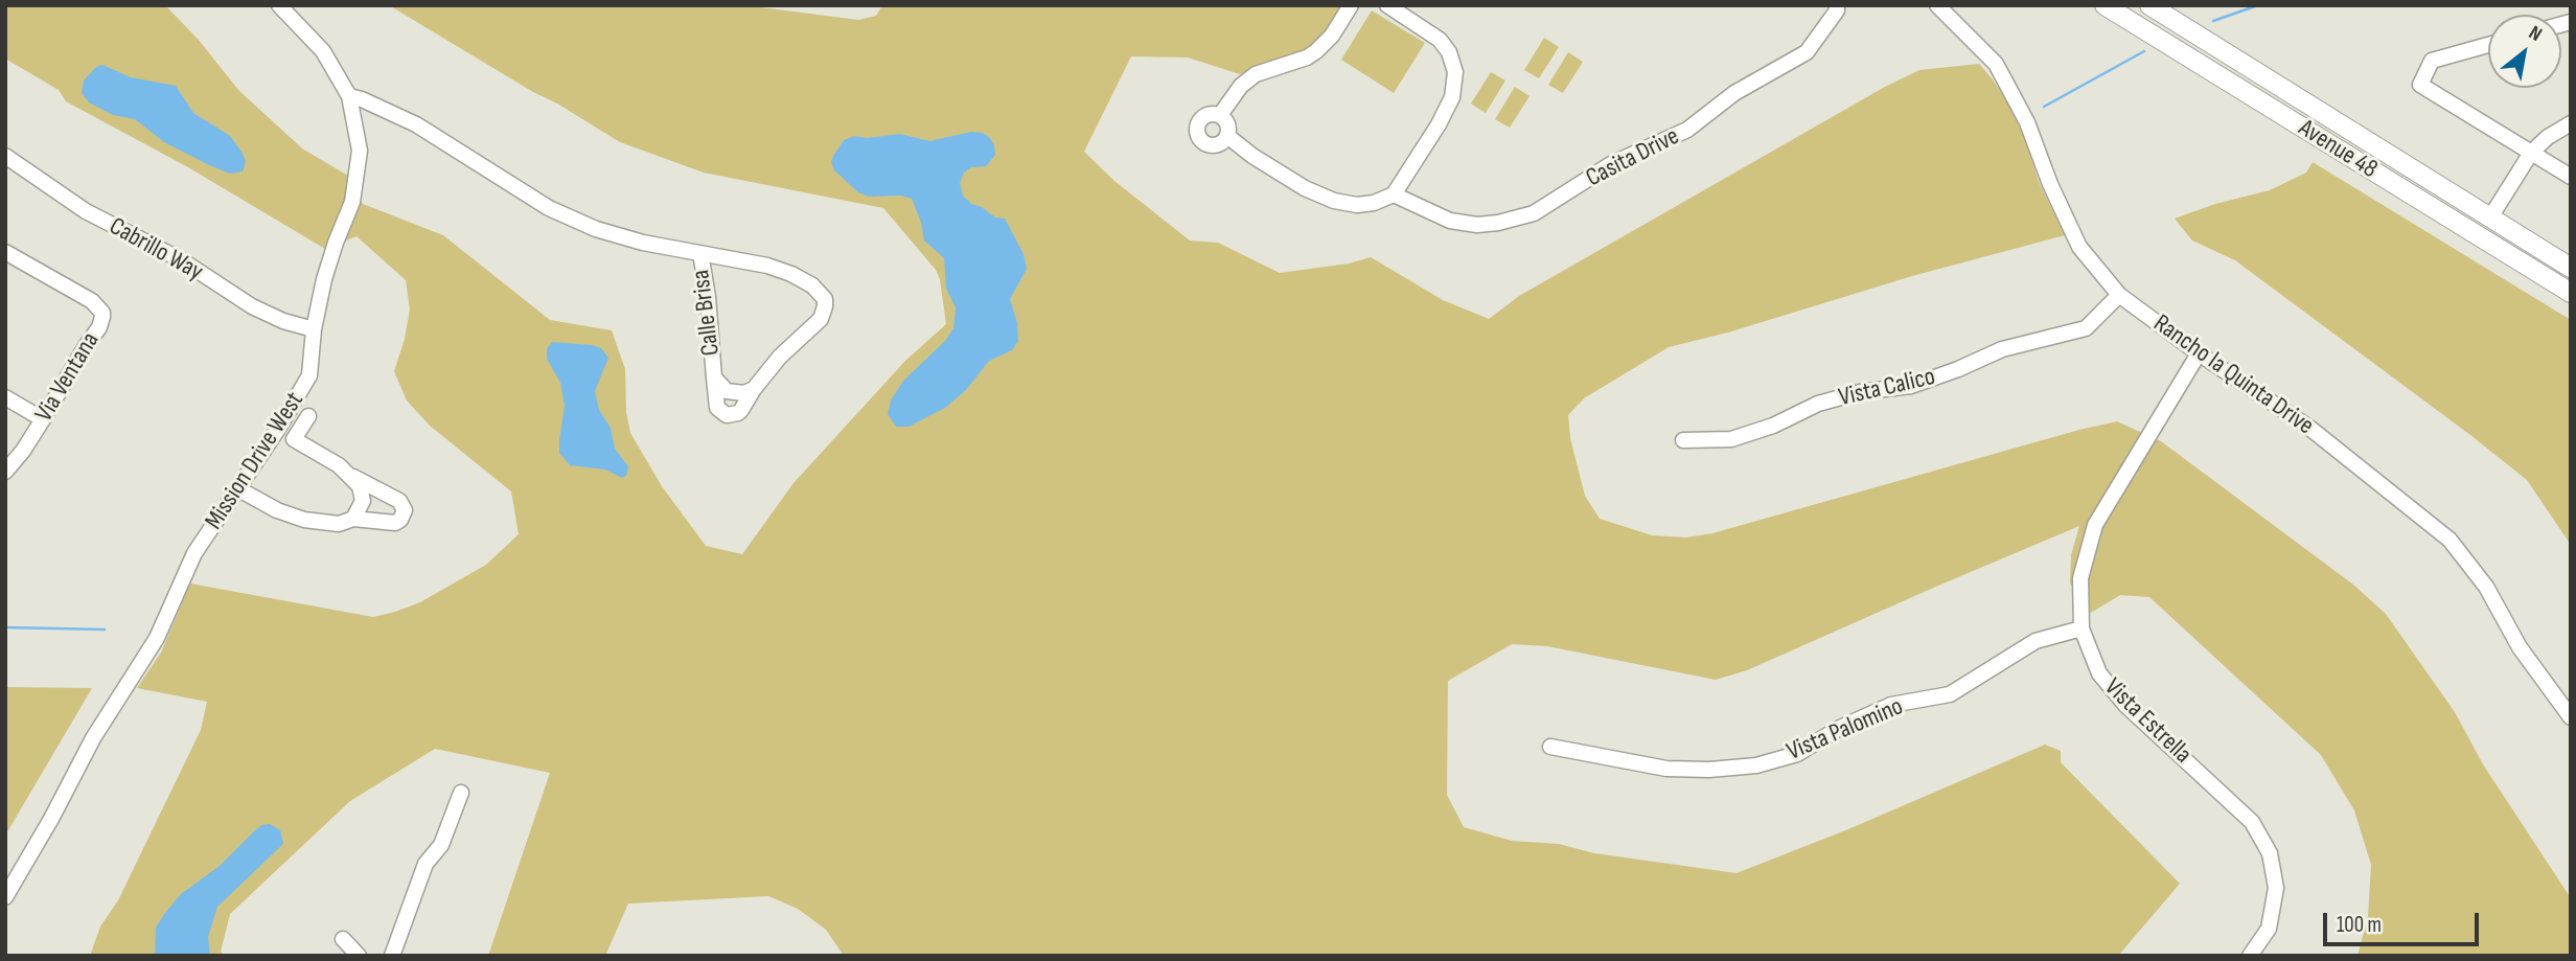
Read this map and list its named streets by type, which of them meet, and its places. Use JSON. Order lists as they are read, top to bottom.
{
  "streets": {
    "main road": ["Avenue 48"],
    "street": [
      "Casita Drive",
      "Cabrillo Way",
      "Calle Brisa",
      "Rancho la Quinta Drive",
      "Via Ventana",
      "Vista Calico",
      "Mission Drive West",
      "Vista Estrella",
      "Vista Palomino"
    ]
  },
  "crossings": [
    ["Cabrillo Way", "Mission Drive West"],
    ["Calle Brisa", "Mission Drive West"],
    ["Rancho la Quinta Drive", "Vista Calico"],
    ["Rancho la Quinta Drive", "Vista Estrella"],
    ["Vista Estrella", "Vista Palomino"]
  ],
  "scale_bar": "100 m",
  "north": "top right"
}
